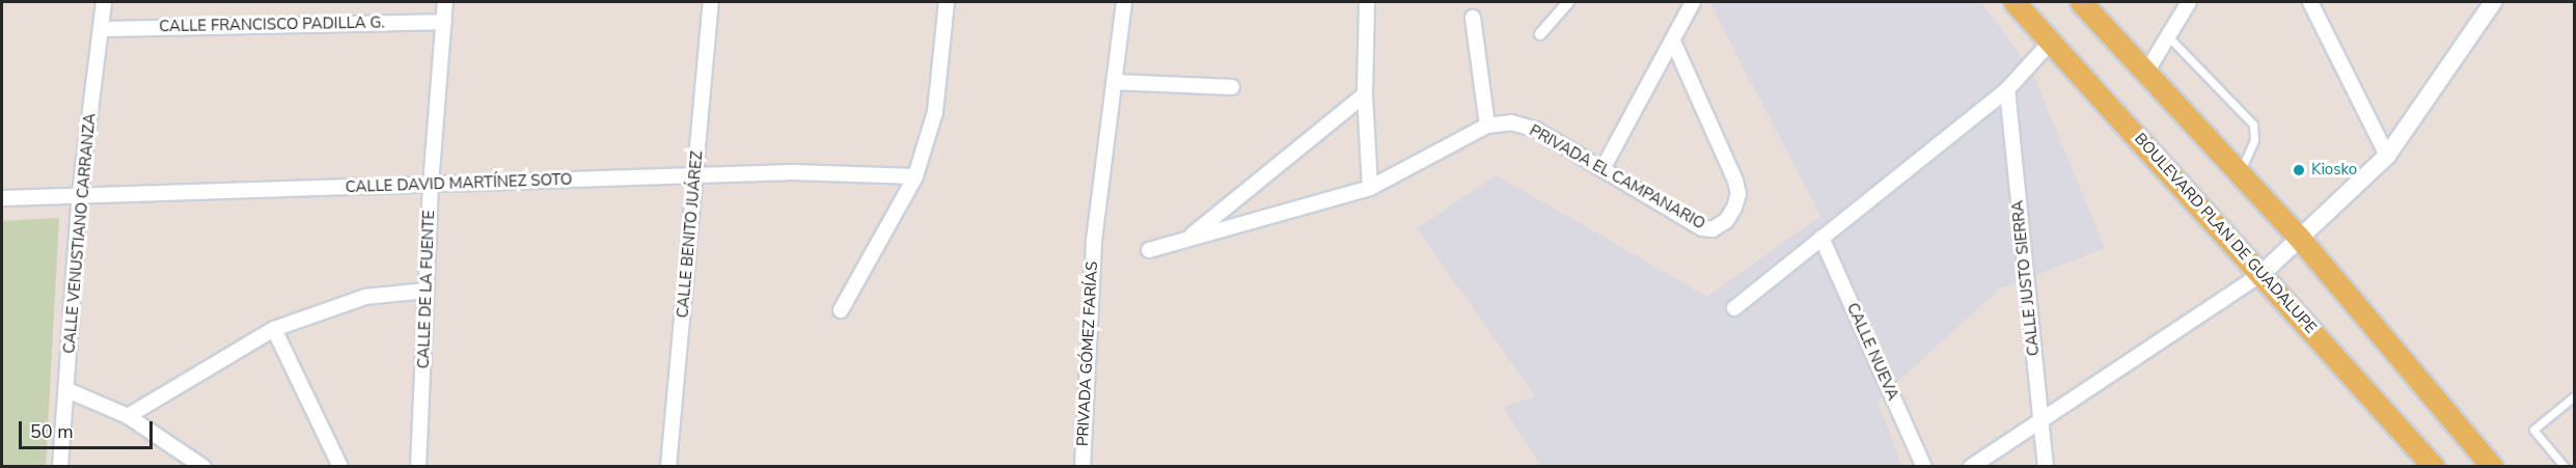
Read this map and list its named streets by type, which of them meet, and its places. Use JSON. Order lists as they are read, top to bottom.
{
  "streets": {
    "main road": ["BOULEVARD PLAN DE GUADALUPE"],
    "street": [
      "CALLE FRANCISCO PADILLA G.",
      "PRIVADA EL CAMPANARIO",
      "CALLE DAVID MARTÍNEZ SOTO",
      "CALLE VENUSTIANO CARRANZA",
      "CALLE BENITO JUÁREZ",
      "CALLE JUSTO SIERRA",
      "CALLE DE LA FUENTE",
      "CALLE NUEVA",
      "PRIVADA GÓMEZ FARÍAS"
    ]
  },
  "crossings": [
    ["CALLE FRANCISCO PADILLA G.", "CALLE VENUSTIANO CARRANZA"],
    ["CALLE FRANCISCO PADILLA G.", "CALLE DE LA FUENTE"],
    ["CALLE DAVID MARTÍNEZ SOTO", "CALLE VENUSTIANO CARRANZA"],
    ["CALLE DAVID MARTÍNEZ SOTO", "CALLE BENITO JUÁREZ"],
    ["CALLE DAVID MARTÍNEZ SOTO", "CALLE DE LA FUENTE"]
  ],
  "places": ["Kiosko"],
  "scale_bar": "50 m"
}
